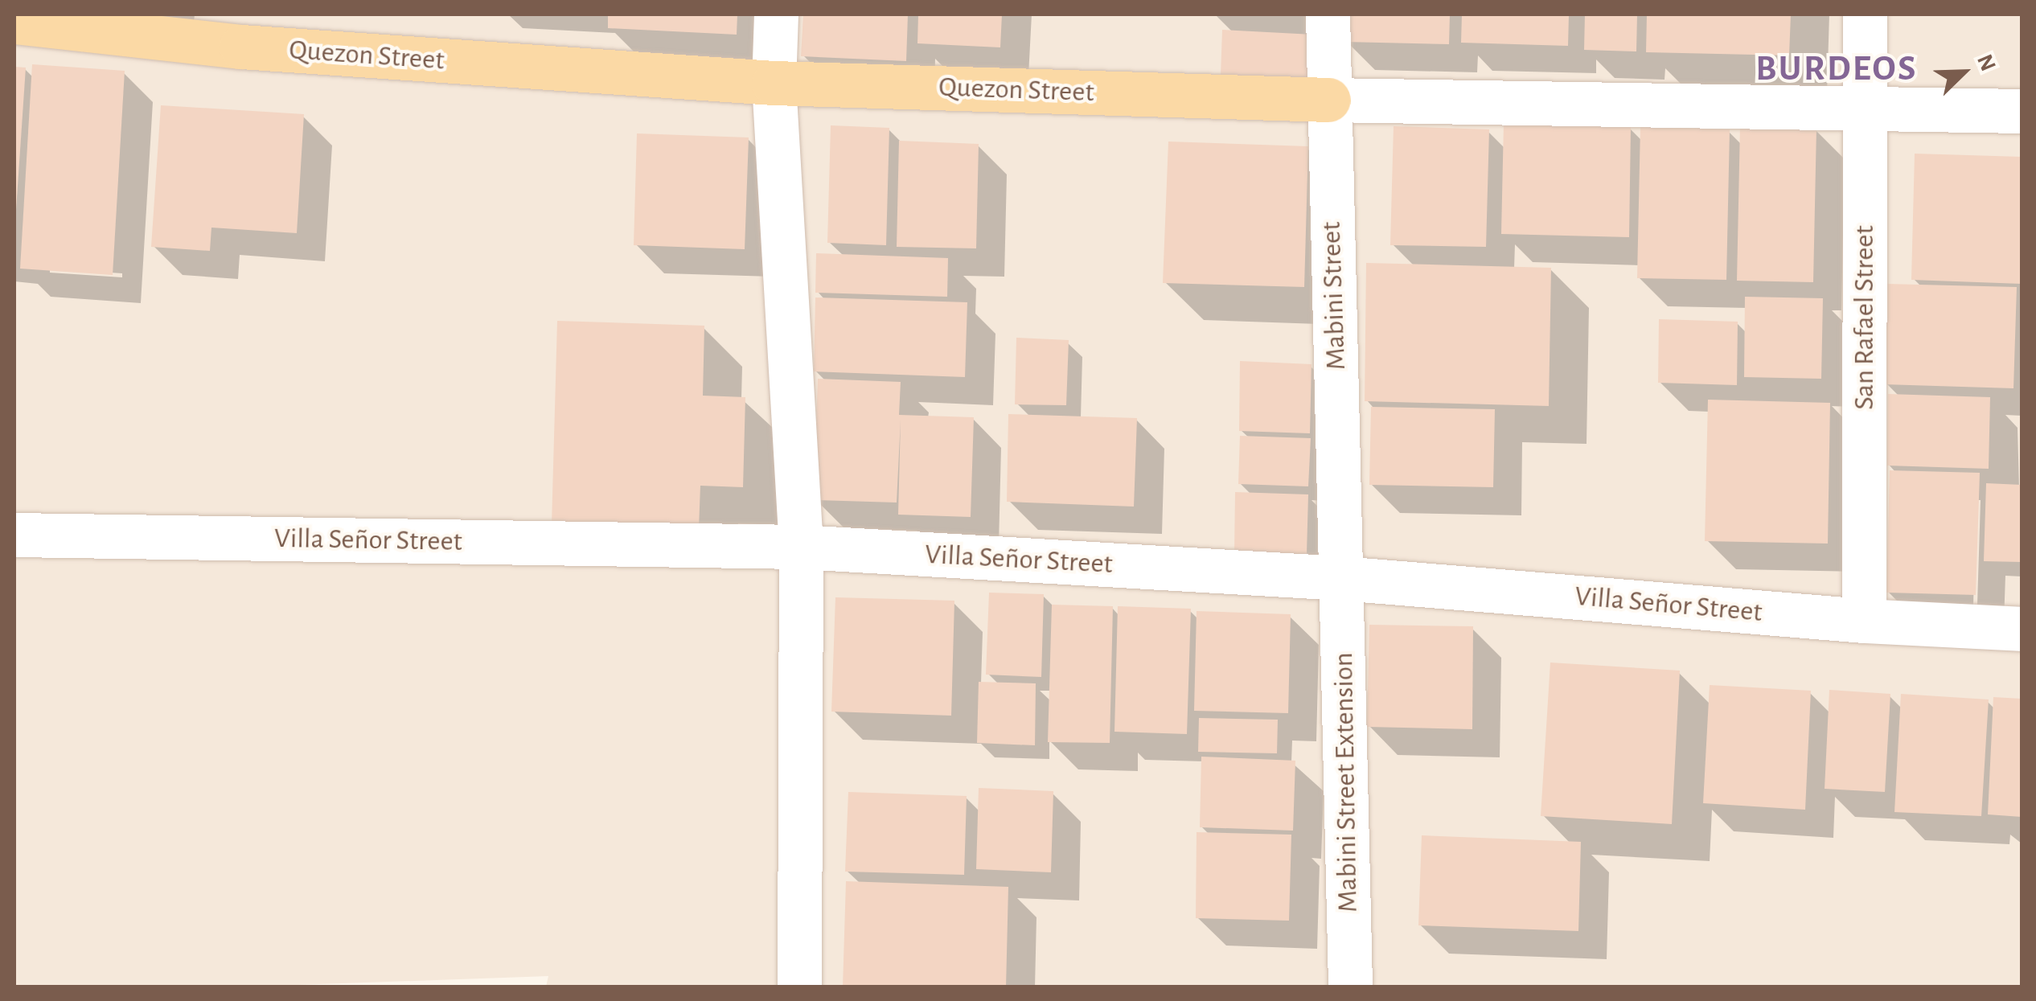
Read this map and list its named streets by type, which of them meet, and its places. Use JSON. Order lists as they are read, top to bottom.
{
  "streets": {
    "main road": ["Quezon Street"],
    "street": [
      "Mabini Street",
      "San Rafael Street",
      "Villa Señor Street",
      "Mabini Street Extension"
    ]
  },
  "crossings": [
    ["Quezon Street", "Mabini Street"],
    ["Quezon Street", "San Rafael Street"],
    ["Mabini Street", "Villa Señor Street"],
    ["Mabini Street", "Mabini Street Extension"],
    ["San Rafael Street", "Villa Señor Street"],
    ["Villa Señor Street", "Mabini Street Extension"]
  ],
  "districts": ["BURDEOS"],
  "north": "top right"
}
